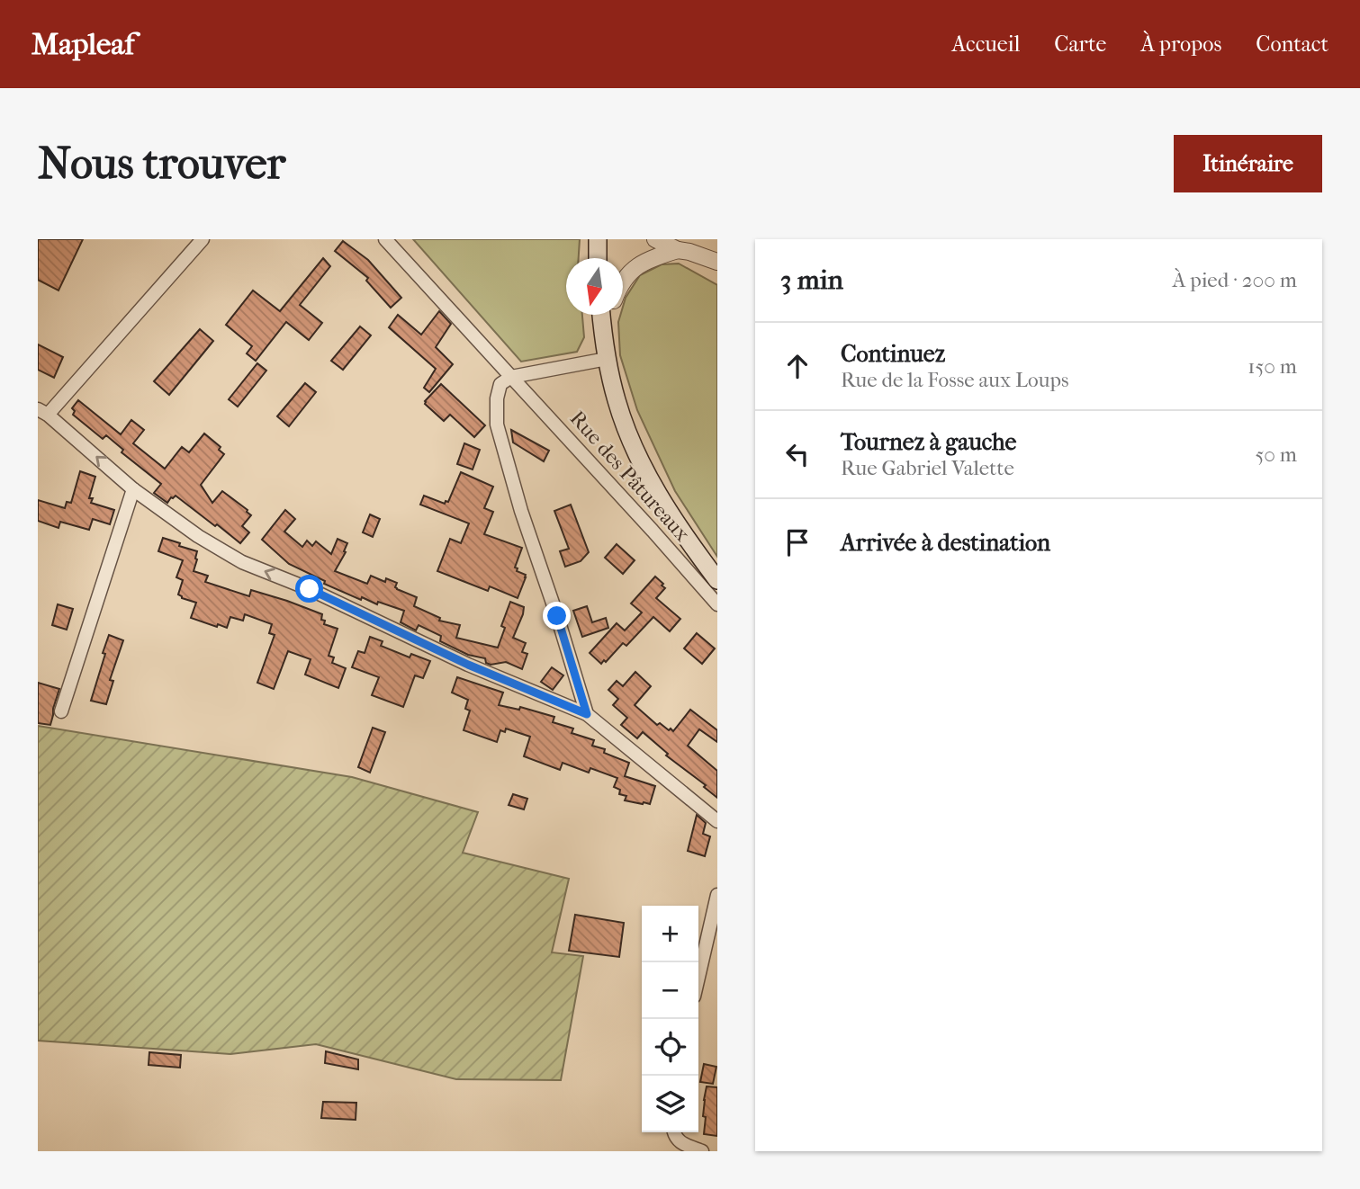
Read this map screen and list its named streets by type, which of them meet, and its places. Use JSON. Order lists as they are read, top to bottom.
{
  "streets": {
    "street": ["Rue des Pâtureaux"]
  },
  "north": "bottom",
  "page": {
    "header": "Mapleaf",
    "nav": [
      "Accueil",
      "Carte",
      "À propos",
      "Contact"
    ],
    "buttons": "Itinéraire",
    "title": "Nous trouver",
    "heading": ["3 min", "À pied · 200 m"],
    "list": [
      ["Continuez", "Rue de la Fosse aux Loups", "150 m"],
      ["Tournez à gauche", "Rue Gabriel Valette", "50 m"],
      "Arrivée à destination"
    ],
    "map_buttons": ["+", "−"]
  }
}
